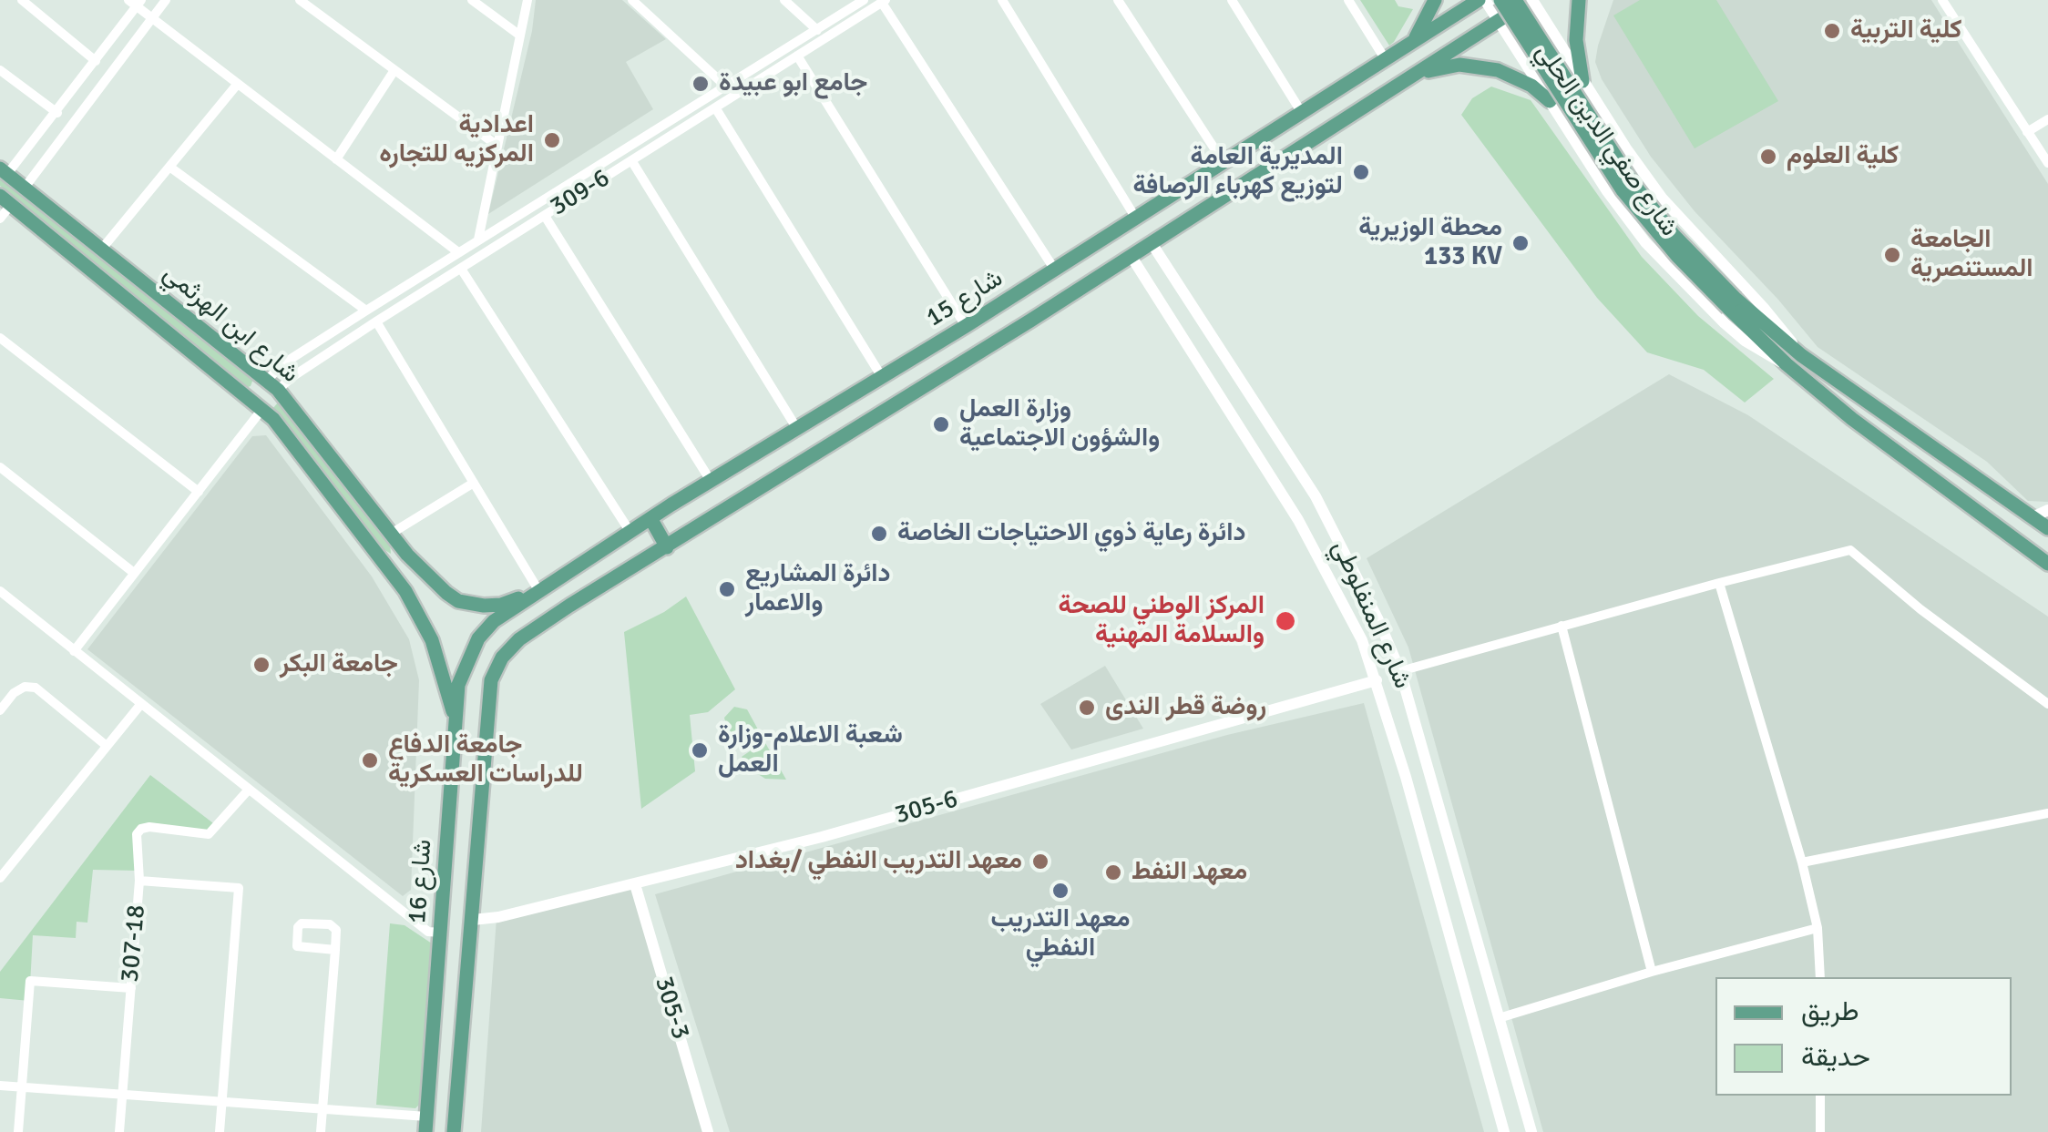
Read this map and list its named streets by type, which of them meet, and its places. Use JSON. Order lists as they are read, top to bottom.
{
  "streets": {
    "main road": [
      "شارع صفي الدين الحلي",
      "شارع 15",
      "شارع ابن الهرثمي",
      "شارع 16"
    ],
    "street": [
      "309-6",
      "شارع المنفلوطي",
      "305-6",
      "307-18",
      "305-3"
    ]
  },
  "crossings": [
    ["شارع صفي الدين الحلي", "شارع 15"],
    ["309-6", "شارع ابن الهرثمي"],
    ["شارع 15", "شارع ابن الهرثمي"],
    ["شارع 15", "شارع 16"],
    ["شارع ابن الهرثمي", "شارع 16"],
    ["شارع المنفلوطي", "305-6"],
    ["305-6", "305-3"]
  ],
  "places": [
    "كلية التربية",
    "جامع ابو عبيدة",
    "اعدادية المركزيه للتجاره",
    "كلية العلوم",
    "المديرية العامة لتوزيع كهرباء الرصافة",
    "محطة الوزيرية 133 KV",
    "الجامعة المستنصرية",
    "وزارة العمل والشؤون الاجتماعية",
    "دائرة رعاية ذوي الاحتياجات الخاصة",
    "دائرة المشاريع والاعمار",
    "المركز الوطني للصحة والسلامة المهنية",
    "جامعة البكر",
    "روضة قطر الندى",
    "شعبة الاعلام-وزارة العمل",
    "جامعة الدفاع للدراسات العسكرية",
    "معهد التدريب النفطي /بغداد",
    "معهد النفط",
    "معهد التدريب النفطي"
  ],
  "legend": ["طريق", "حديقة"]
}
